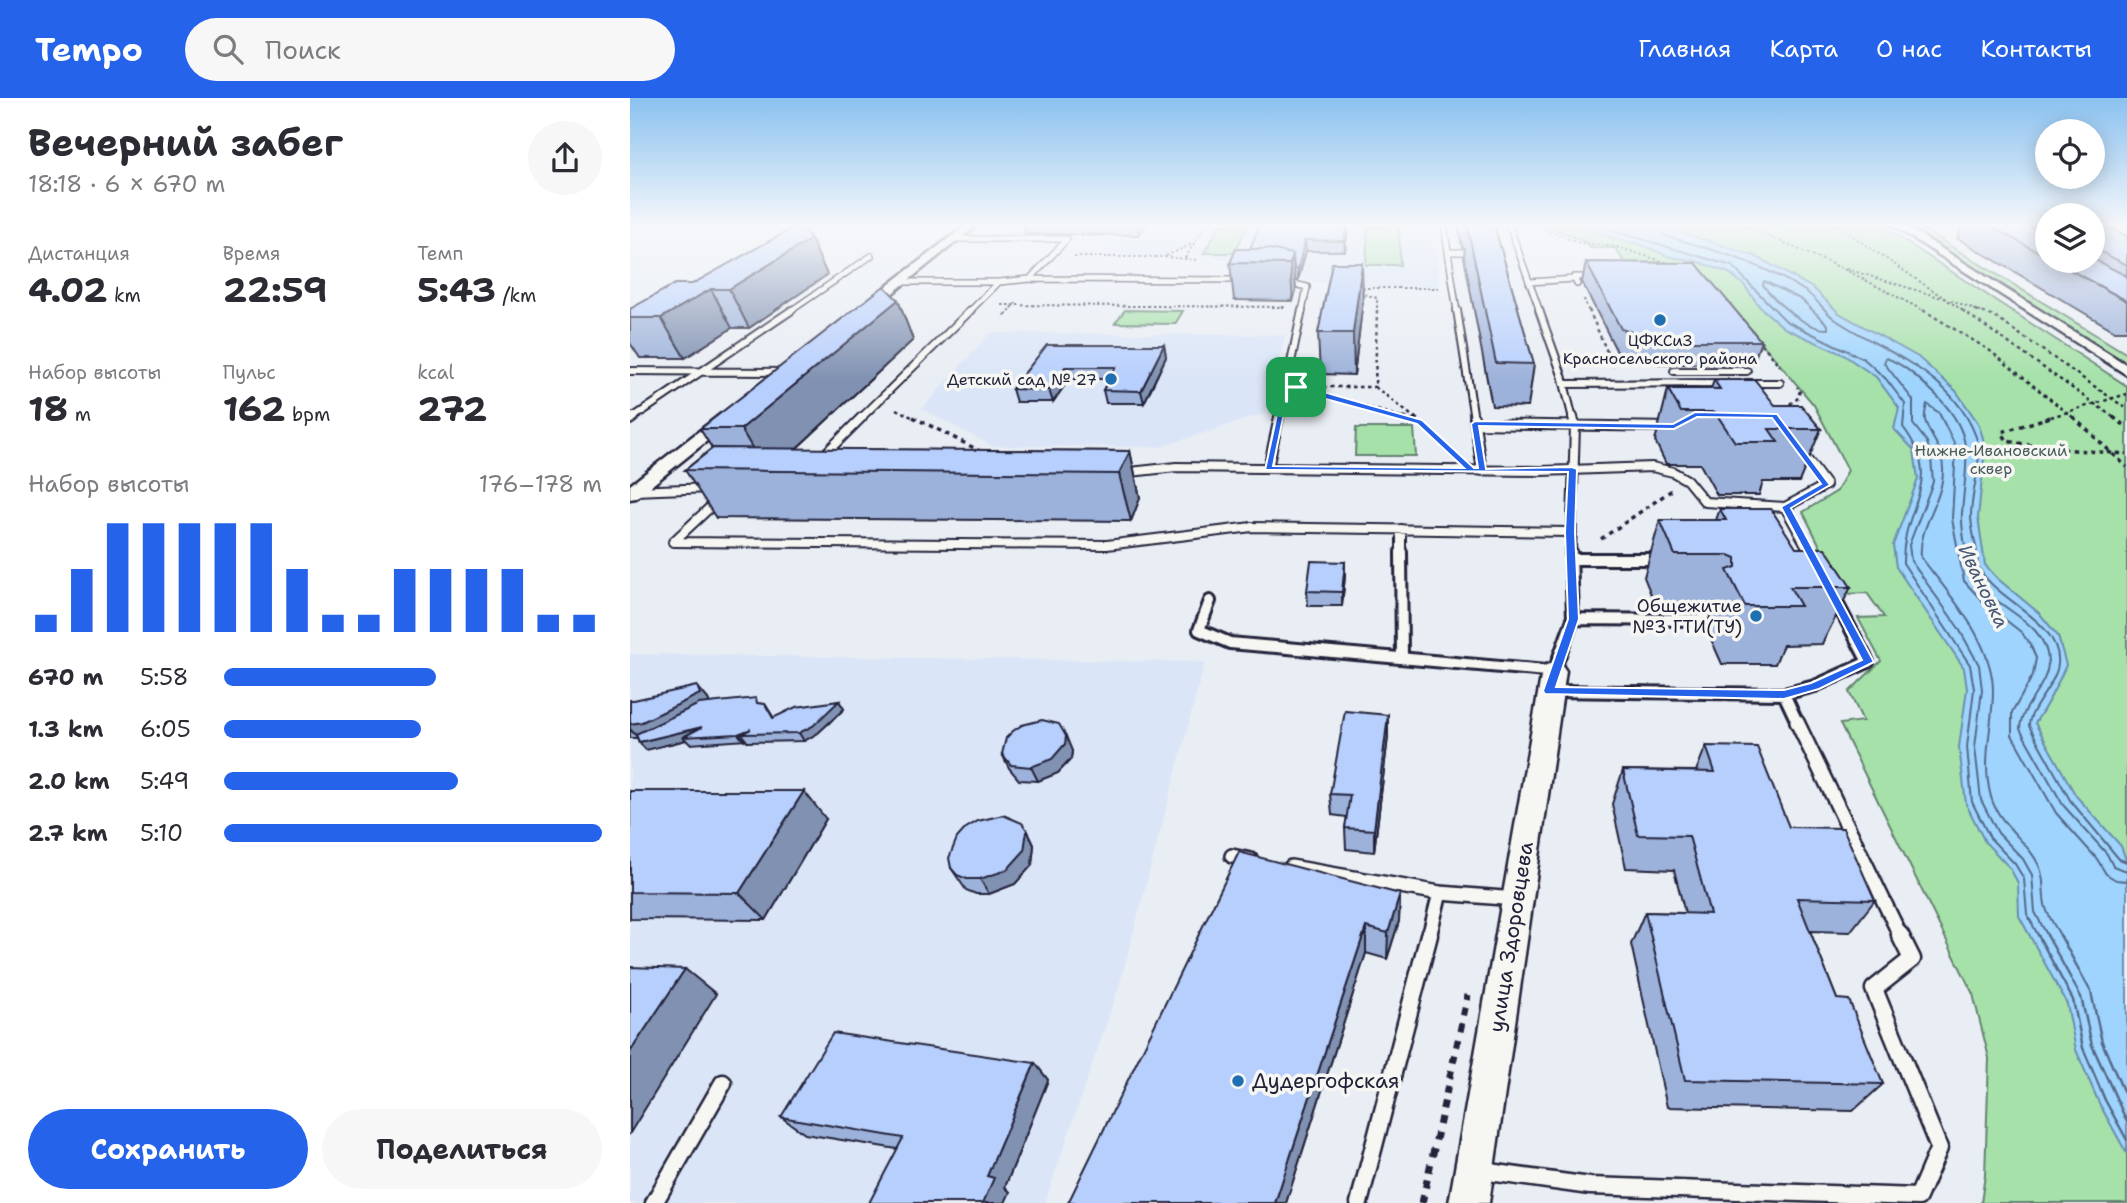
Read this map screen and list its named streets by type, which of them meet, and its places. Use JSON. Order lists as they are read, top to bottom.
{
  "streets": {
    "street": ["улица Здоровцева"]
  },
  "water": ["Ивановка"],
  "parks": ["Нижне-Ивановский сквер"],
  "places": [
    "ЦФКСиЗ Красносельского района",
    "Детский сад № 27",
    "Общежитие №3 ГТИ(ТУ)",
    "Дудергофская"
  ],
  "page": {
    "header": "Tempo",
    "search": "Поиск",
    "nav": [
      "Главная",
      "Карта",
      "О нас",
      "Контакты"
    ],
    "heading": ["Вечерний забег", "18:18 · 6 × 670 m"],
    "stats": [
      ["Дистанция", "4.02 km"],
      ["Время", "22:59"],
      ["Темп", "5:43 /km"],
      ["Набор высоты", "18 m"],
      ["Пульс", "162 bpm"],
      ["kcal", "272"]
    ],
    "chart": ["Набор высоты", "176–178 m"],
    "list": [
      {
        "name": "670 m",
        "note": "5:58"
      },
      {
        "name": "1.3 km",
        "note": "6:05"
      },
      {
        "name": "2.0 km",
        "note": "5:49"
      },
      {
        "name": "2.7 km",
        "note": "5:10"
      }
    ],
    "buttons": ["Сохранить", "Поделиться"]
  }
}
